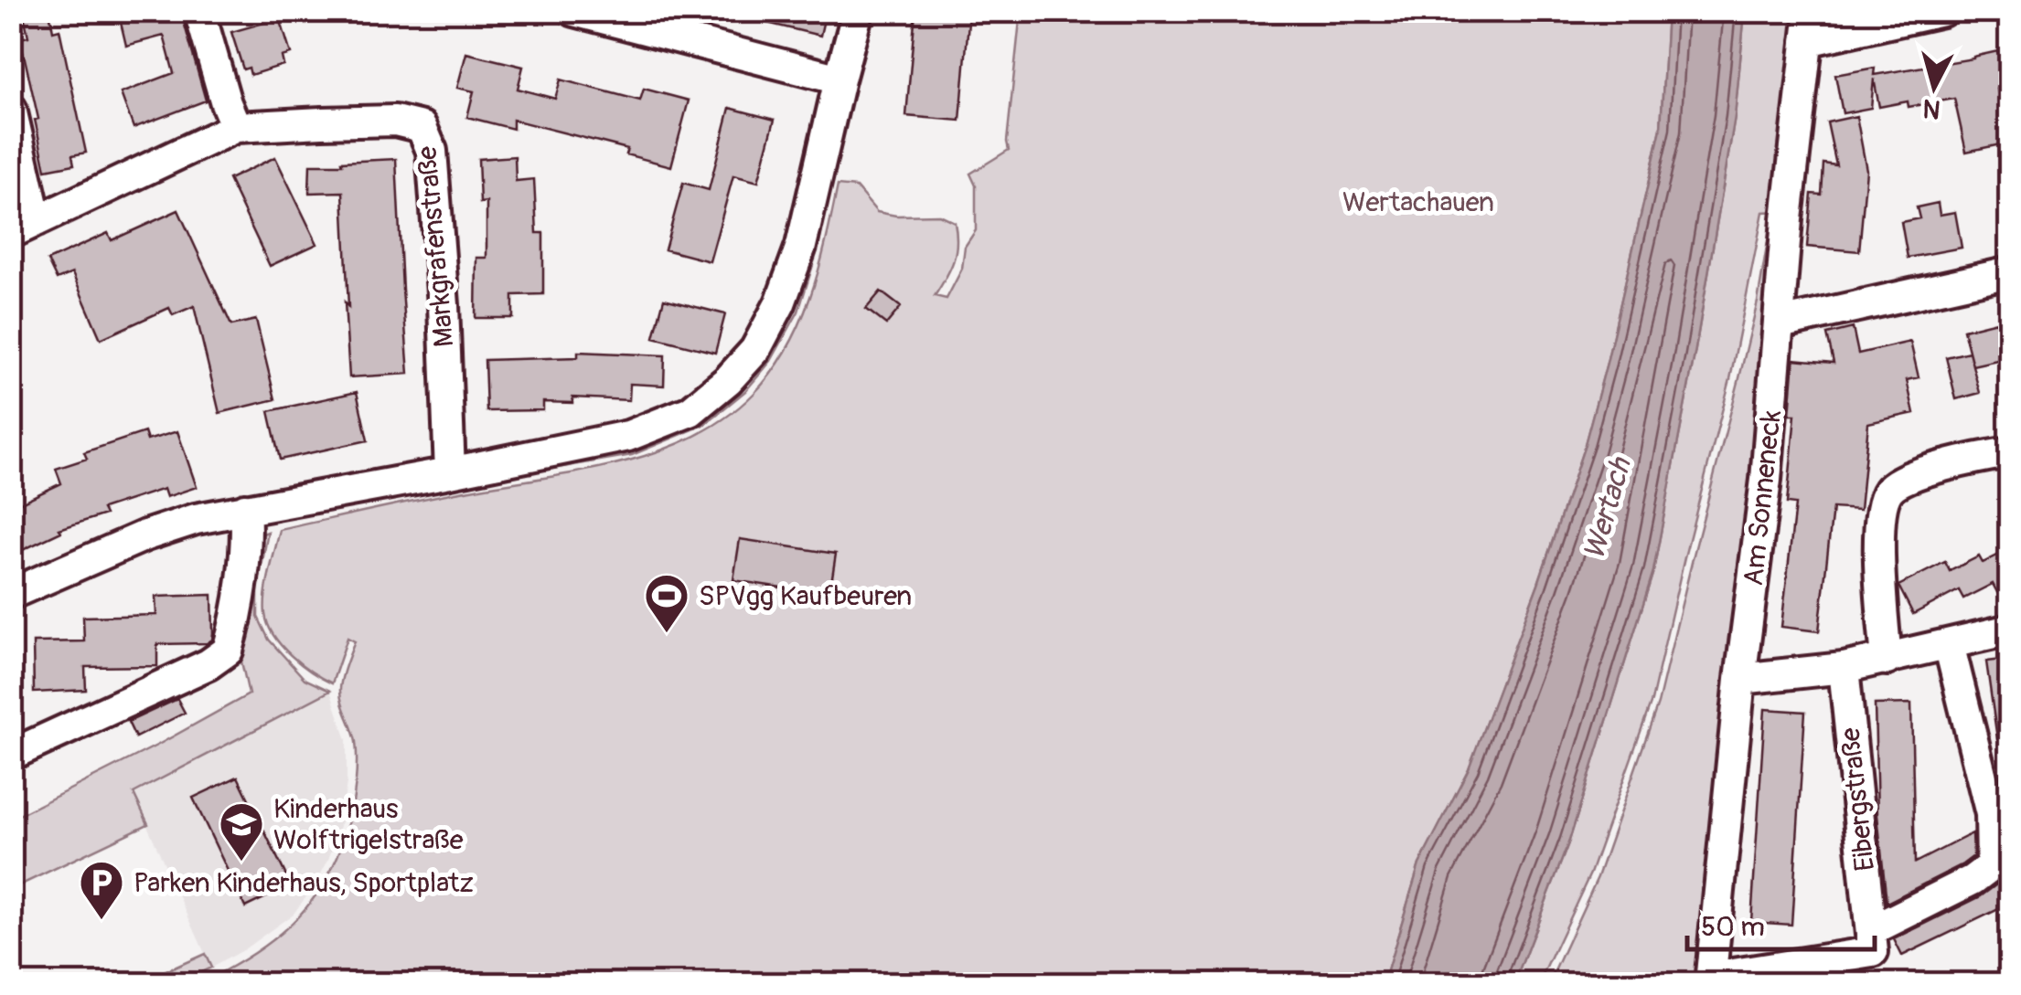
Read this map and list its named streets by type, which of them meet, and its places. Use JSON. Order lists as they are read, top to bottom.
{
  "streets": {
    "street": ["Markgrafenstraße", "Am Sonneneck", "Eibergstraße"]
  },
  "water": ["Wertach"],
  "parks": ["Wertachauen"],
  "places": {
    "sports": ["SPVgg Kaufbeuren"],
    "school or university": ["Kinderhaus Wolftrigelstraße"],
    "parking": ["Parken Kinderhaus, Sportplatz"]
  },
  "scale_bar": "50 m",
  "north": "bottom"
}
